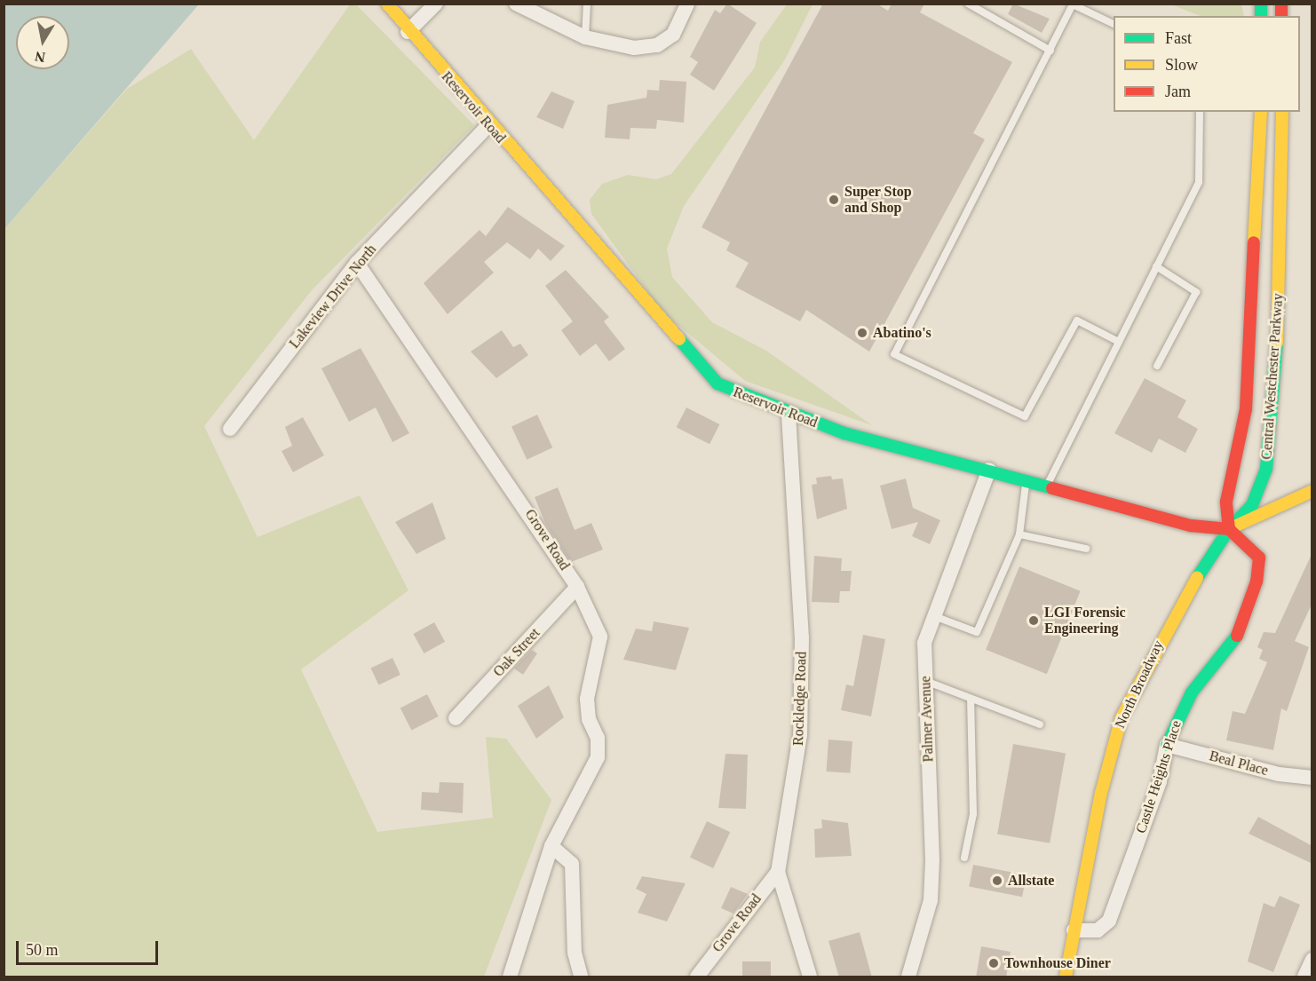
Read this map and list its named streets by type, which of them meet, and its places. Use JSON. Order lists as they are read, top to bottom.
{
  "streets": {
    "main road": [
      "Reservoir Road",
      "Central Westchester Parkway",
      "North Broadway",
      "Castle Heights Place"
    ],
    "street": [
      "Lakeview Drive North",
      "Grove Road",
      "Oak Street",
      "Rockledge Road",
      "Palmer Avenue",
      "Beal Place"
    ]
  },
  "crossings": [
    ["Reservoir Road", "Lakeview Drive North"],
    ["Reservoir Road", "Central Westchester Parkway"],
    ["Reservoir Road", "North Broadway"],
    ["Reservoir Road", "Rockledge Road"],
    ["Reservoir Road", "Palmer Avenue"],
    ["Reservoir Road", "Castle Heights Place"],
    ["Lakeview Drive North", "Grove Road"],
    ["Central Westchester Parkway", "North Broadway"],
    ["Central Westchester Parkway", "Castle Heights Place"],
    ["Grove Road", "Oak Street"],
    ["Grove Road", "Rockledge Road"],
    ["North Broadway", "Castle Heights Place"],
    ["Beal Place", "Castle Heights Place"]
  ],
  "places": [
    "Super Stop and Shop",
    "Abatino's",
    "LGI Forensic Engineering",
    "Allstate",
    "Townhouse Diner"
  ],
  "legend": ["Fast", "Slow", "Jam"],
  "scale_bar": "50 m",
  "north": "bottom"
}
